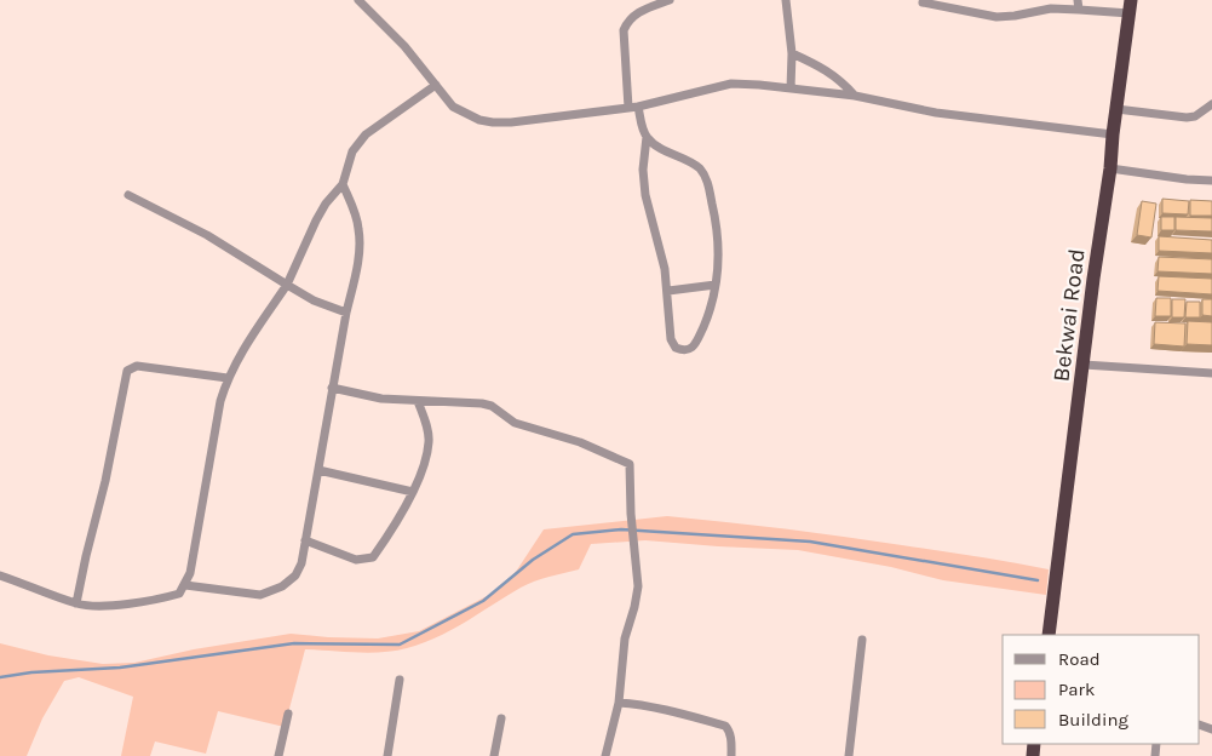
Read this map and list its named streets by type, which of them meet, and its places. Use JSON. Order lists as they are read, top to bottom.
{
  "streets": {
    "highway": ["Bekwai Road"]
  },
  "legend": ["Road", "Park", "Building"]
}
